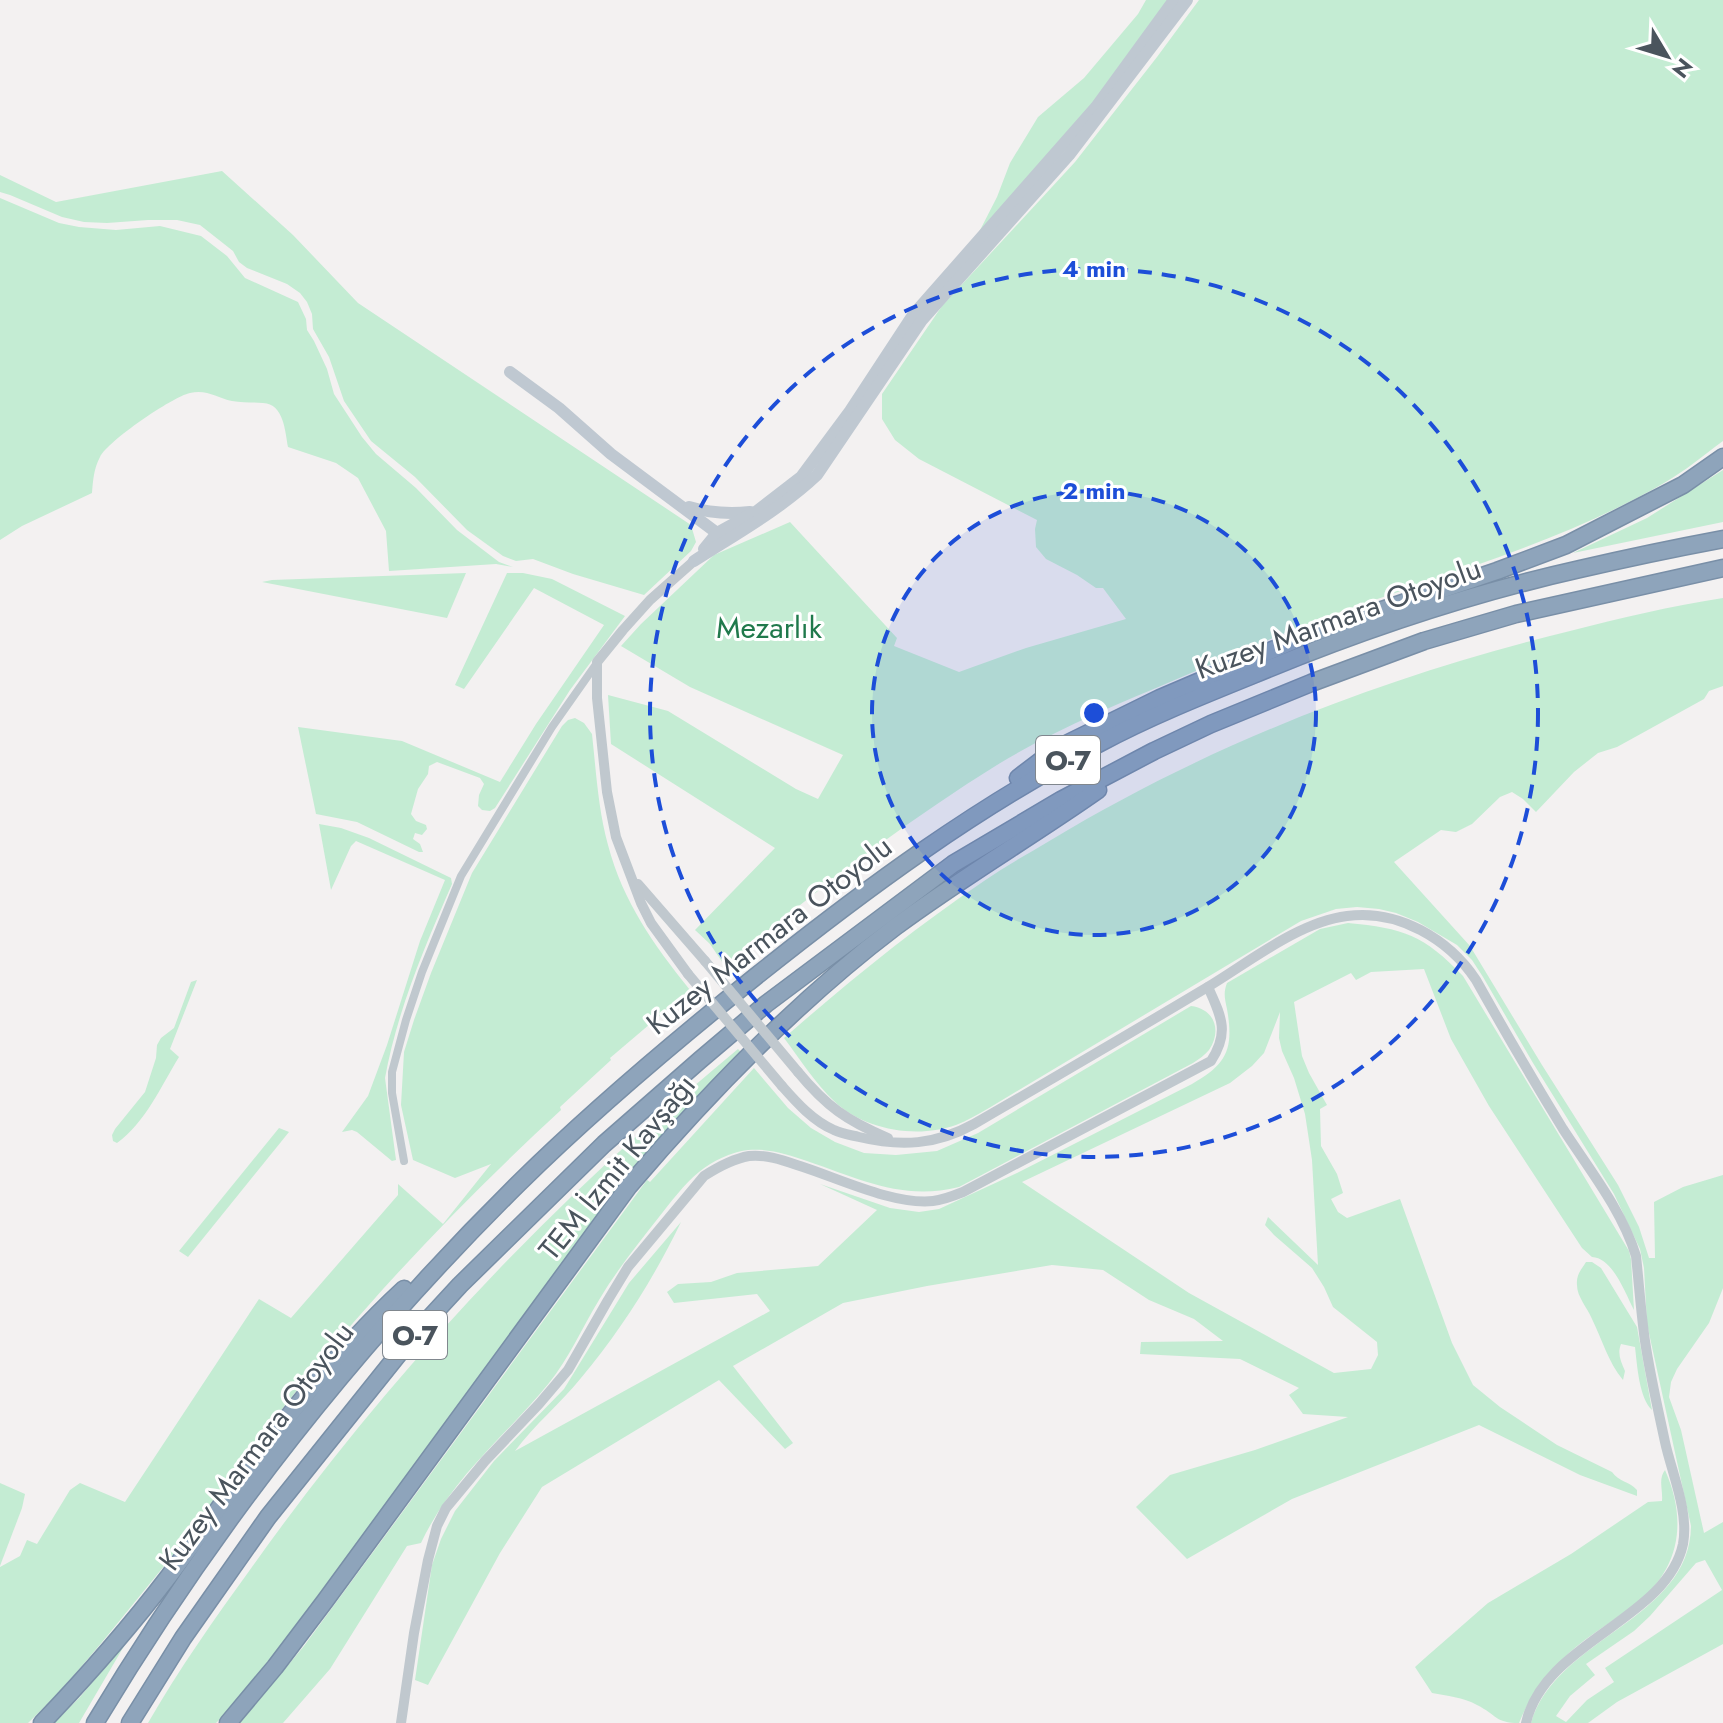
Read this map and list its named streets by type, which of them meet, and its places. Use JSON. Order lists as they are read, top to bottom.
{
  "streets": {
    "highway": ["Kuzey Marmara Otoyolu", "O-7", "TEM İzmit Kavşağı"]
  },
  "crossings": [
    ["Kuzey Marmara Otoyolu", "O-7"],
    ["Kuzey Marmara Otoyolu", "TEM İzmit Kavşağı"]
  ],
  "parks": ["Mezarlık"],
  "north": "bottom right",
  "rings": ["4 min", "2 min"]
}
